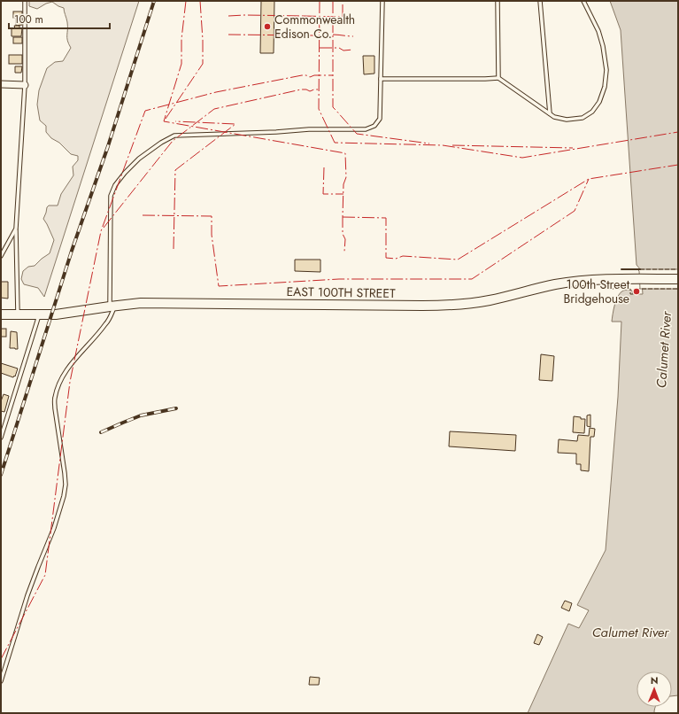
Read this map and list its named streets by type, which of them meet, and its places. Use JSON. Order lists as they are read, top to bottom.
{
  "streets": {
    "main road": ["EAST 100TH STREET"]
  },
  "water": ["Calumet River"],
  "places": ["Commonwealth Edison Co.", "100th Street Bridgehouse"],
  "scale_bar": "100 m",
  "north": "top"
}
